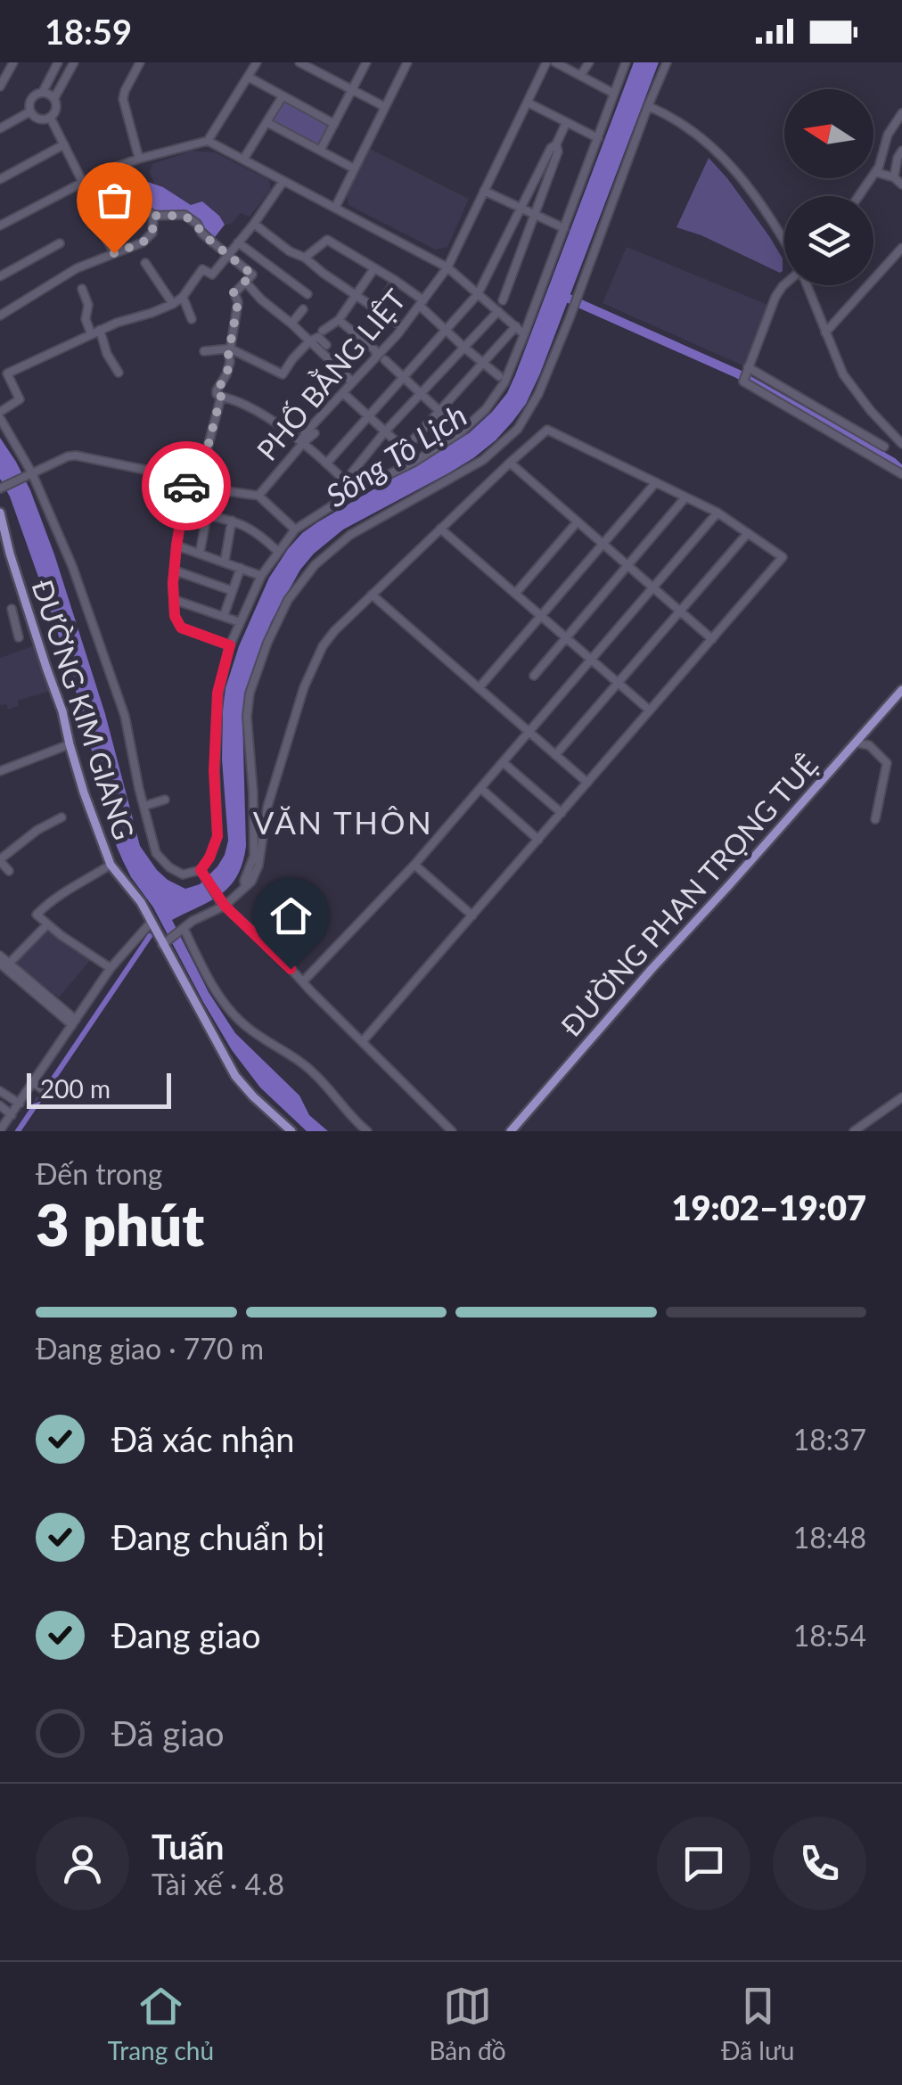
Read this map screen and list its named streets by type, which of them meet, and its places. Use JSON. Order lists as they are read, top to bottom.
{
  "streets": {
    "main road": ["ĐƯỜNG KIM GIANG", "ĐƯỜNG PHAN TRỌNG TUỆ"],
    "street": ["PHỐ BẰNG LIỆT"]
  },
  "districts": ["VĂN THÔN"],
  "water": ["Sông Tô Lịch"],
  "scale_bar": "200 m",
  "north": "left",
  "page": {
    "status": "18:59",
    "scale": "200 m",
    "heading": ["3 phút", "Đến trong", "19:02–19:07"],
    "panel": ["Tuấn", "Tài xế · 4.8"],
    "bar": "Đang giao · 770 m",
    "list": [
      ["Đã xác nhận", "18:37"],
      ["Đang chuẩn bị", "18:48"],
      ["Đang giao", "18:54"],
      "Đã giao"
    ],
    "tabs": ["Trang chủ", "Bản đồ", "Đã lưu"]
  }
}
